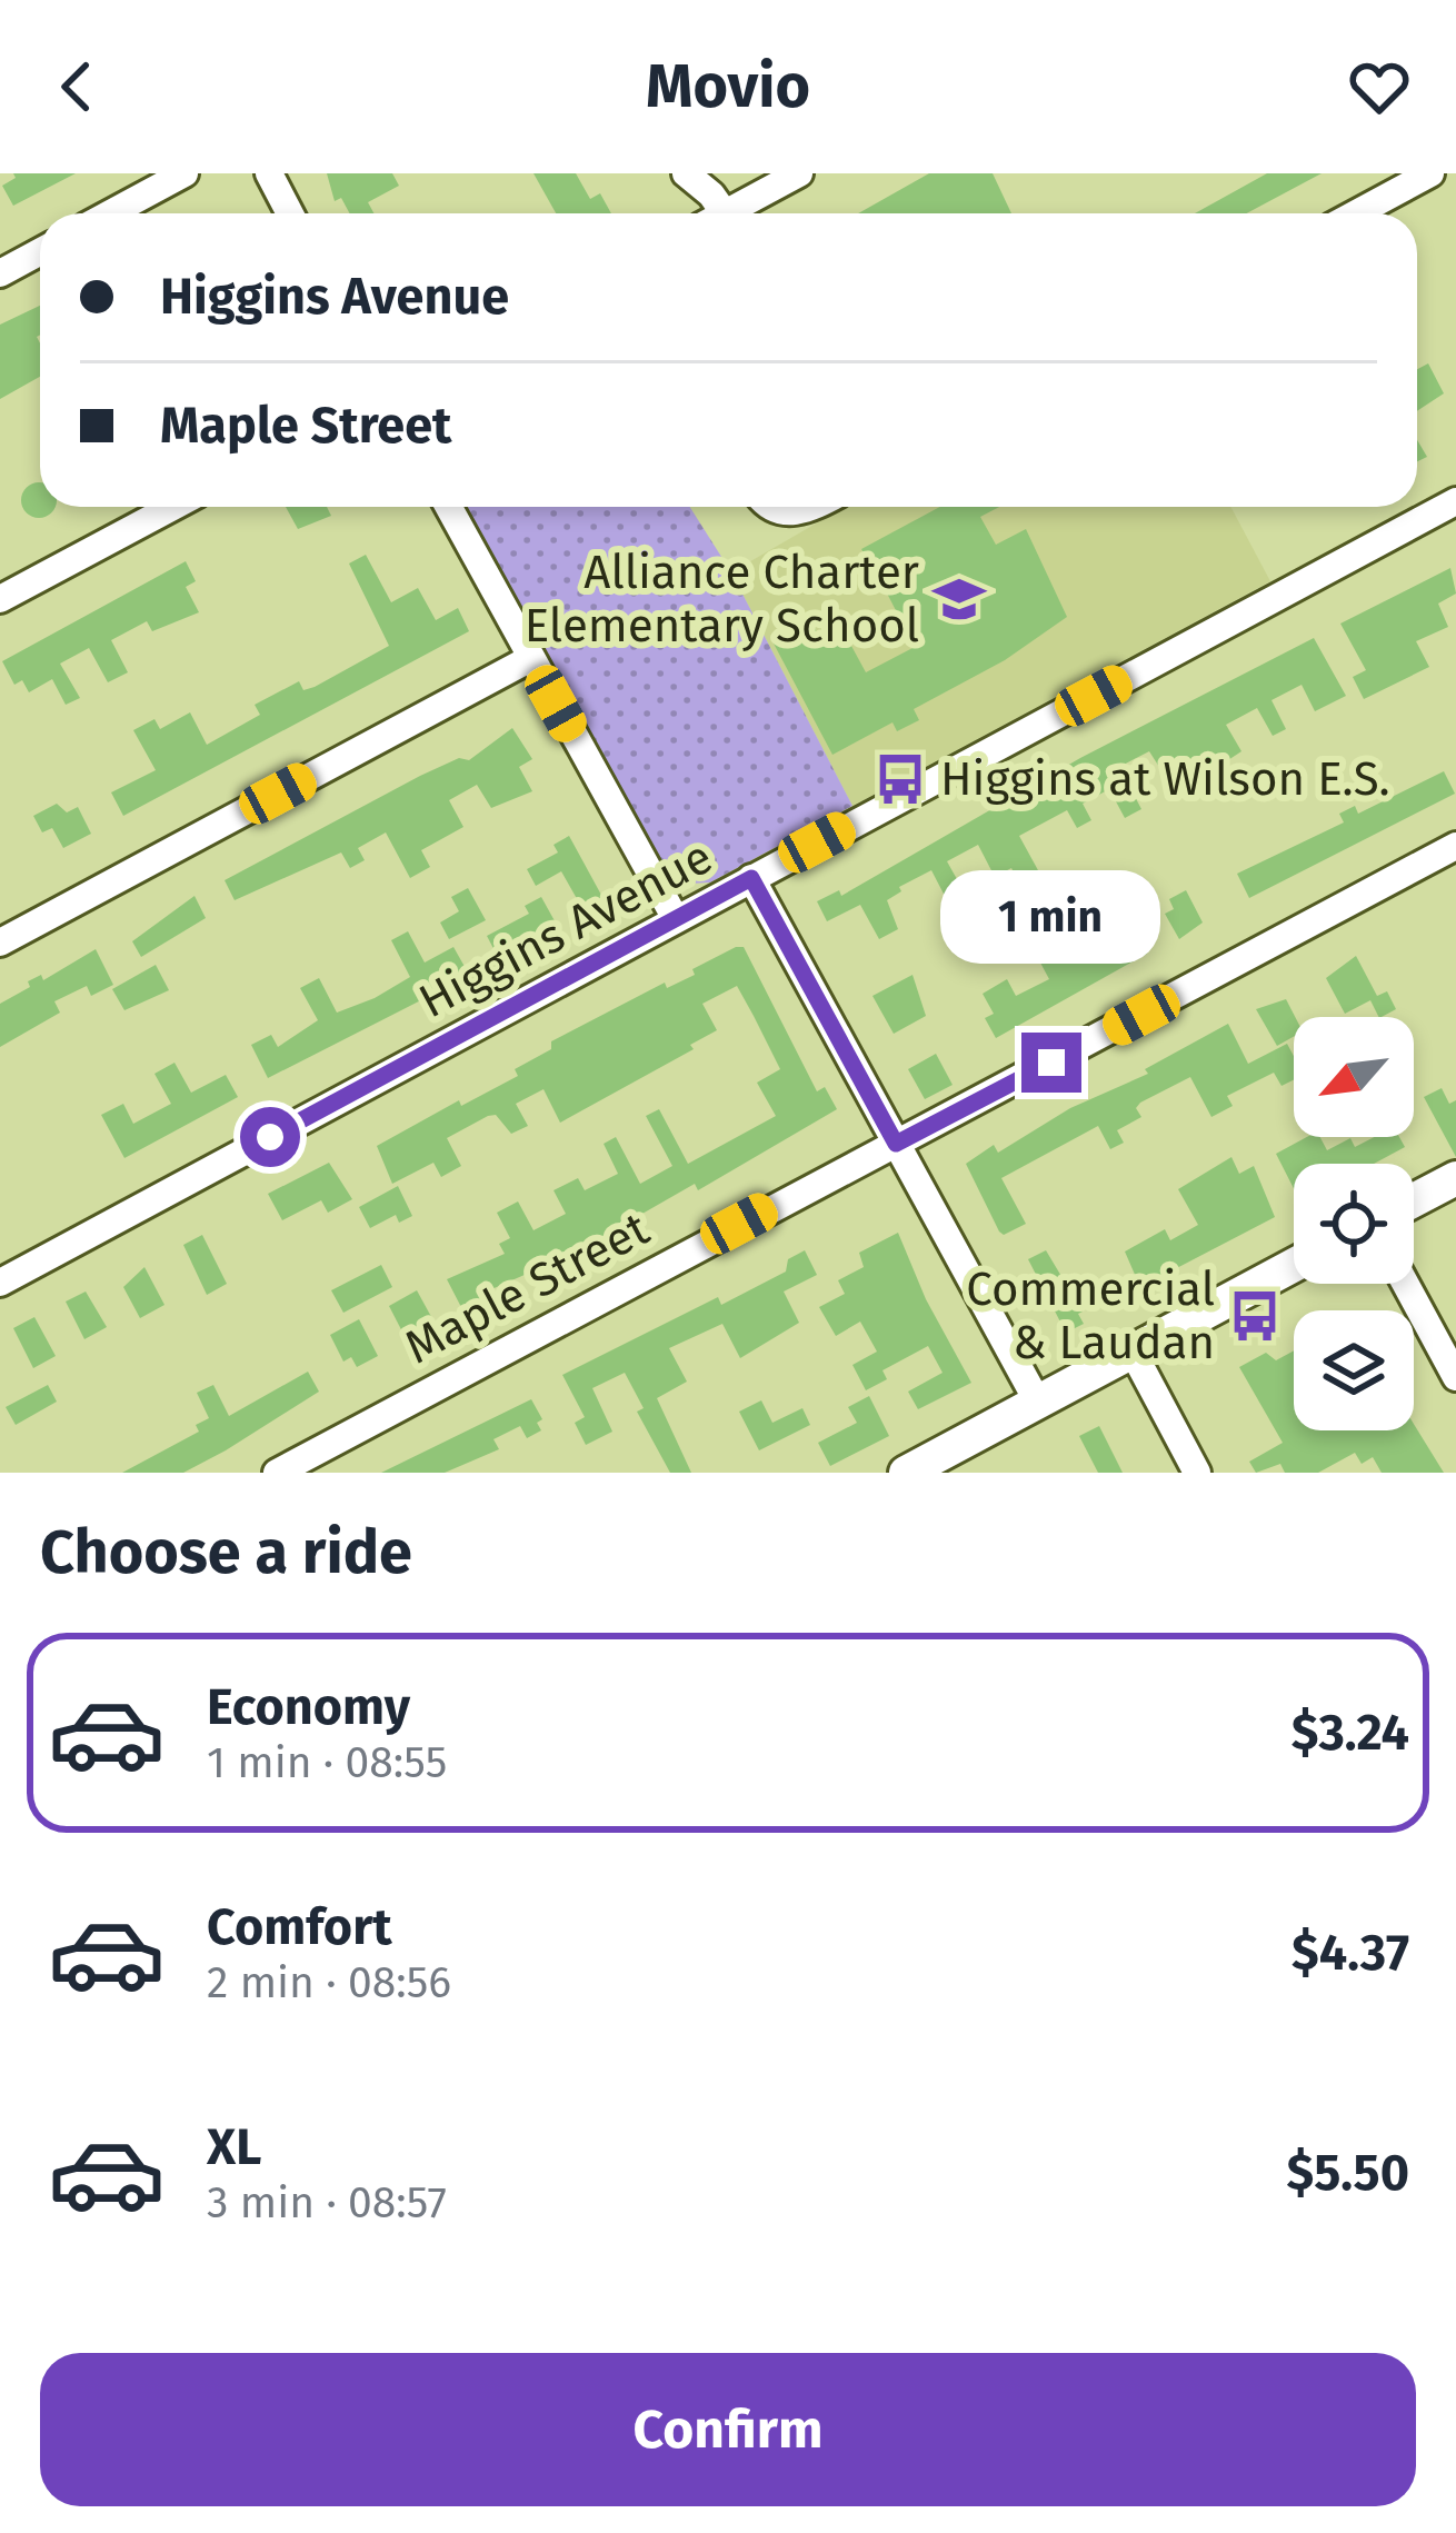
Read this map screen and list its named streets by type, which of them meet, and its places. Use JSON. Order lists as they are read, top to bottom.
{
  "streets": {
    "street": ["Higgins Avenue", "Maple Street"]
  },
  "places": {
    "school or university": ["Alliance Charter Elementary School"],
    "bus stop": ["Higgins at Wilson E.S.", "Commercial & Laudan"]
  },
  "north": "bottom left",
  "page": {
    "header": "Movio",
    "banner": ["Higgins Avenue", "Maple Street"],
    "bubble": "1 min",
    "heading": "Choose a ride",
    "list": [
      {
        "name": "Economy",
        "note": "1 min · 08:55",
        "value": "$3.24"
      },
      {
        "name": "Comfort",
        "note": "2 min · 08:56",
        "value": "$4.37"
      },
      {
        "name": "XL",
        "note": "3 min · 08:57",
        "value": "$5.50"
      }
    ],
    "buttons": "Confirm"
  }
}
